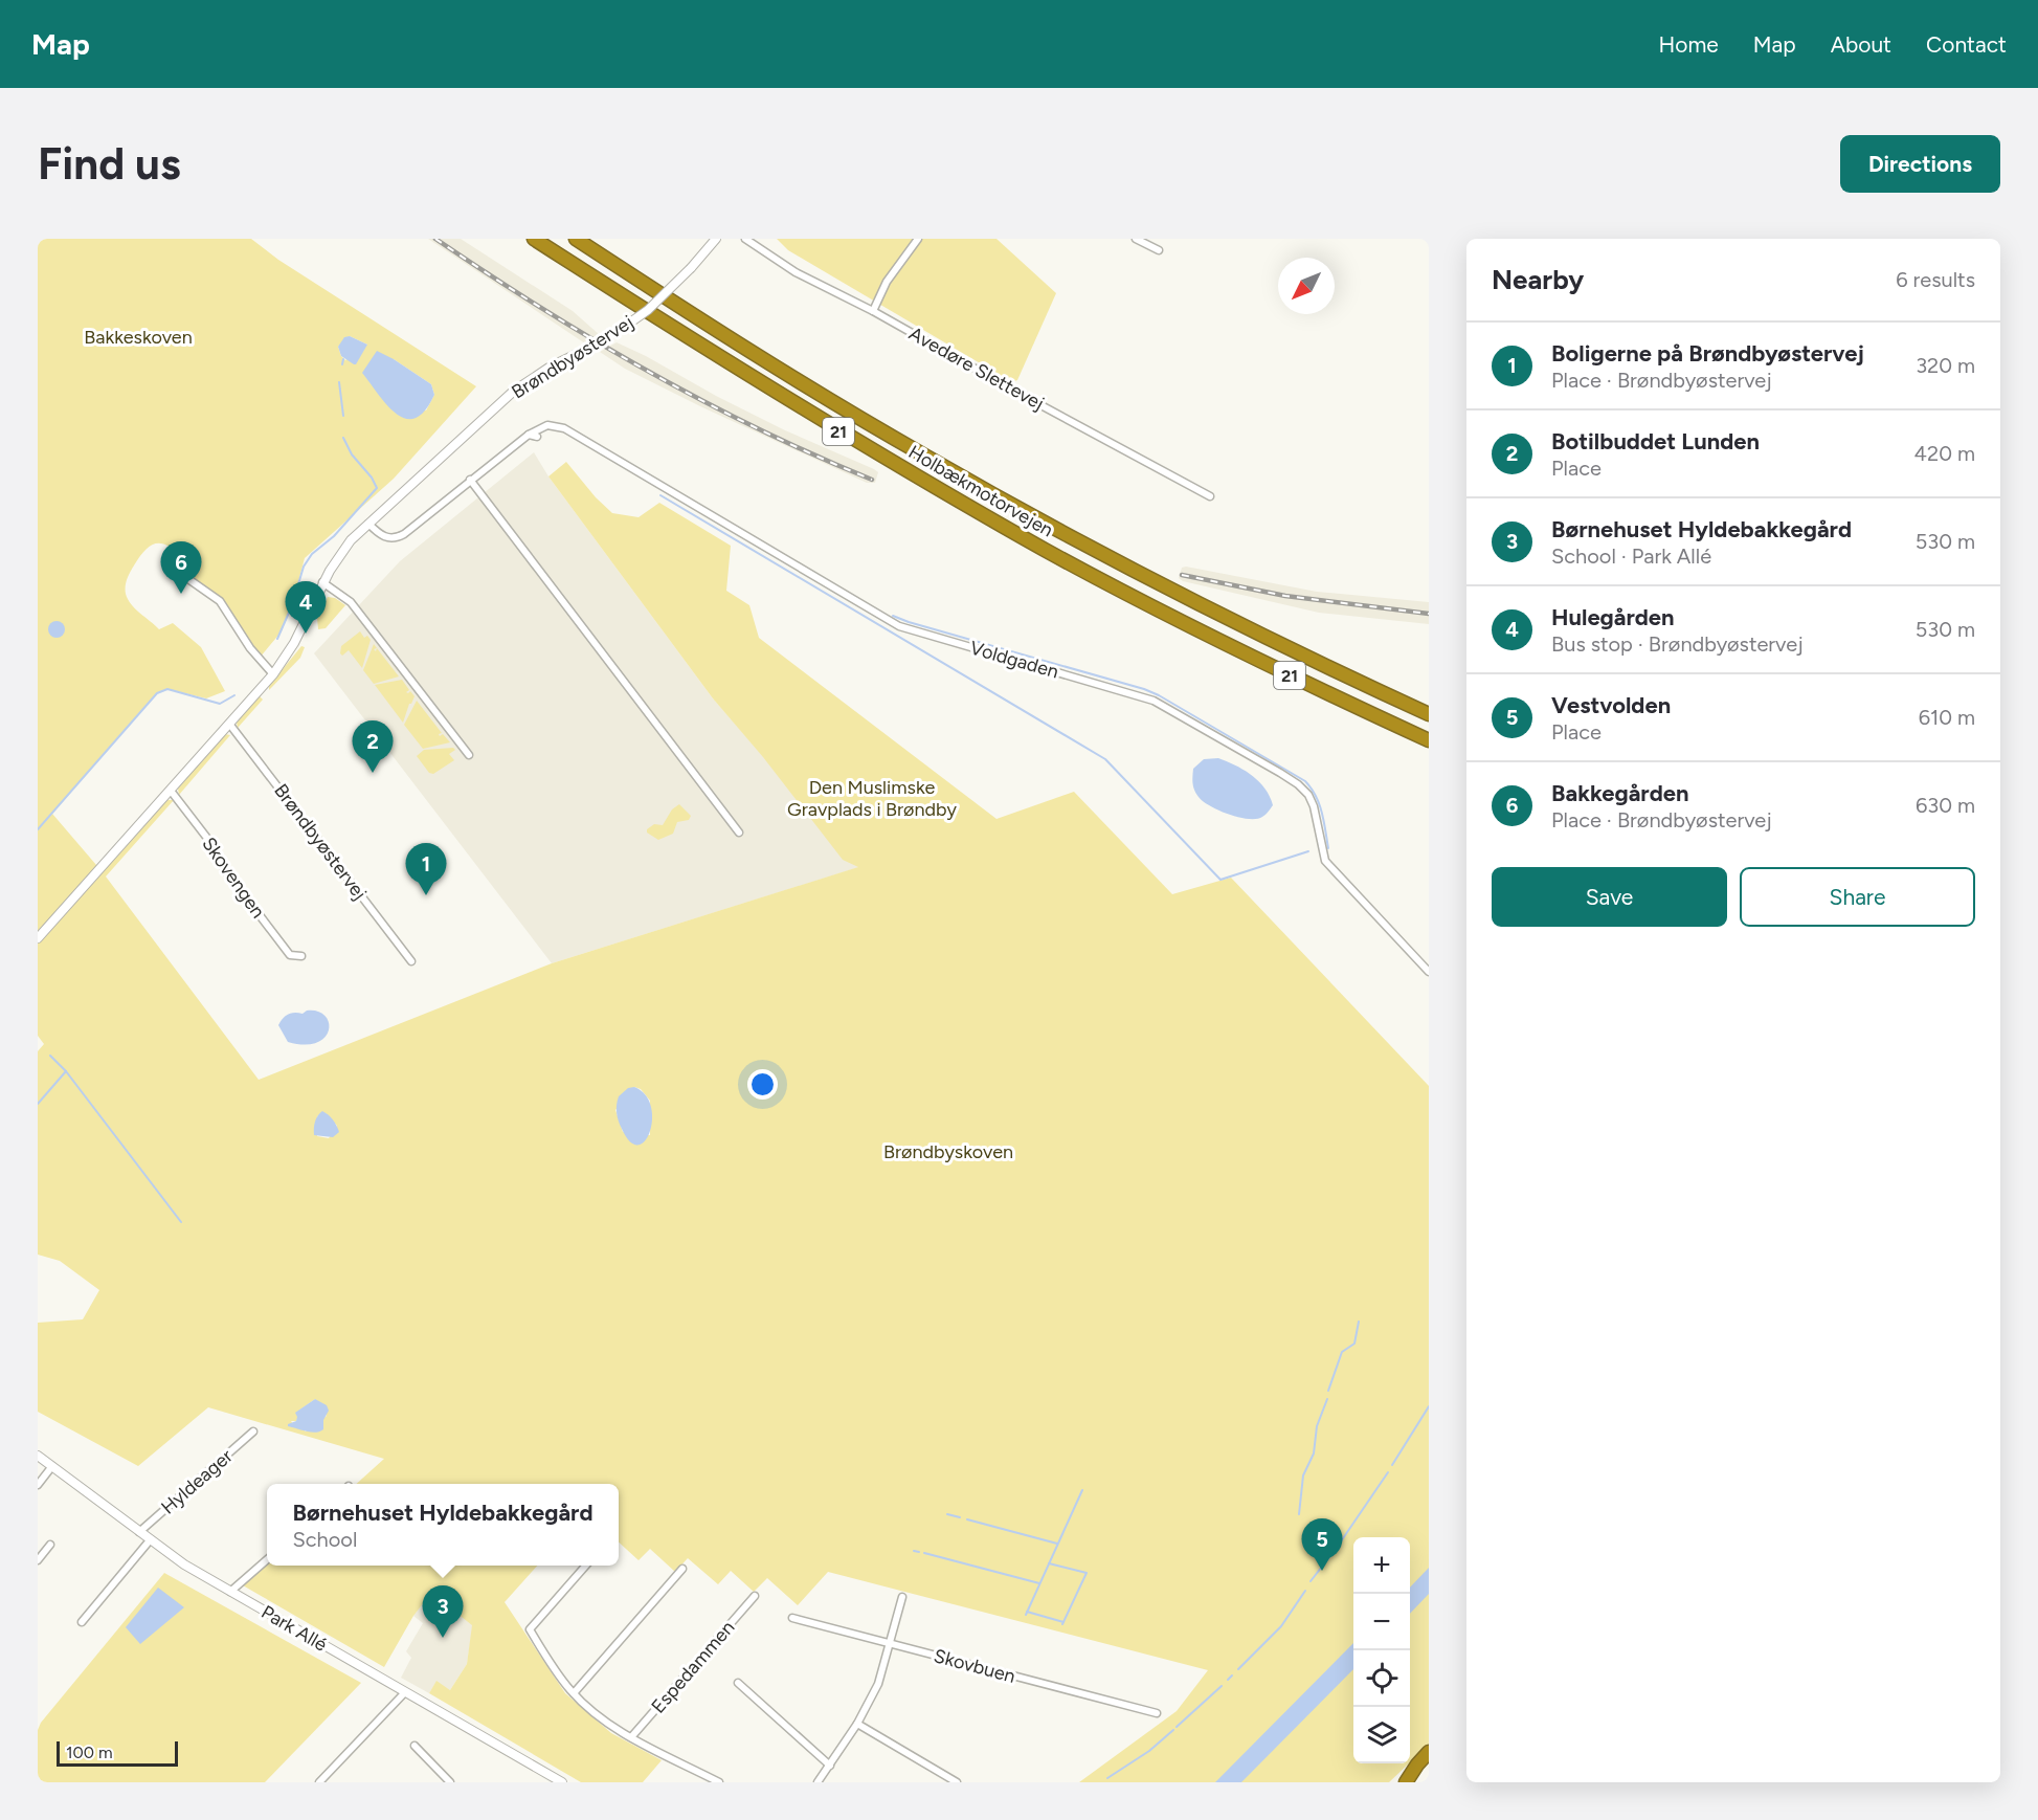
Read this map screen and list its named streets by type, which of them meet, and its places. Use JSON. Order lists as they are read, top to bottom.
{
  "streets": {
    "highway": ["21", "Holbækmotorvejen"],
    "street": [
      "Brøndbyøstervej",
      "Avedøre Slettevej",
      "Voldgaden",
      "Skovengen",
      "Hyldeager",
      "Park Allé",
      "Skovbuen",
      "Espedammen"
    ]
  },
  "crossings": [
    ["Brøndbyøstervej", "Skovengen"],
    ["Hyldeager", "Park Allé"]
  ],
  "parks": ["Bakkeskoven", "Den Muslimske Gravplads i Brøndby", "Brøndbyskoven"],
  "scale_bar": "100 m",
  "north": "bottom left",
  "page": {
    "header": "Map",
    "nav": [
      "Home",
      "Map",
      "About",
      "Contact"
    ],
    "buttons": [
      "Directions",
      ["Save", "Share"]
    ],
    "title": "Find us",
    "heading": ["Nearby", "6 results"],
    "list": [
      {
        "mark": "1",
        "name": "Boligerne på Brøndbyøstervej",
        "note": "Place · Brøndbyøstervej",
        "value": "320 m"
      },
      {
        "mark": "2",
        "name": "Botilbuddet Lunden",
        "note": "Place",
        "value": "420 m"
      },
      {
        "mark": "3",
        "name": "Børnehuset Hyldebakkegård",
        "note": "School · Park Allé",
        "value": "530 m"
      },
      {
        "mark": "4",
        "name": "Hulegården",
        "note": "Bus stop · Brøndbyøstervej",
        "value": "530 m"
      },
      {
        "mark": "5",
        "name": "Vestvolden",
        "note": "Place",
        "value": "610 m"
      },
      {
        "mark": "6",
        "name": "Bakkegården",
        "note": "Place · Brøndbyøstervej",
        "value": "630 m"
      }
    ],
    "pins": [
      "6",
      "4",
      "2",
      "1",
      "5",
      "3"
    ],
    "popup": ["Børnehuset Hyldebakkegård", "School"],
    "map_buttons": ["+", "−"],
    "scale": "100 m"
  }
}
